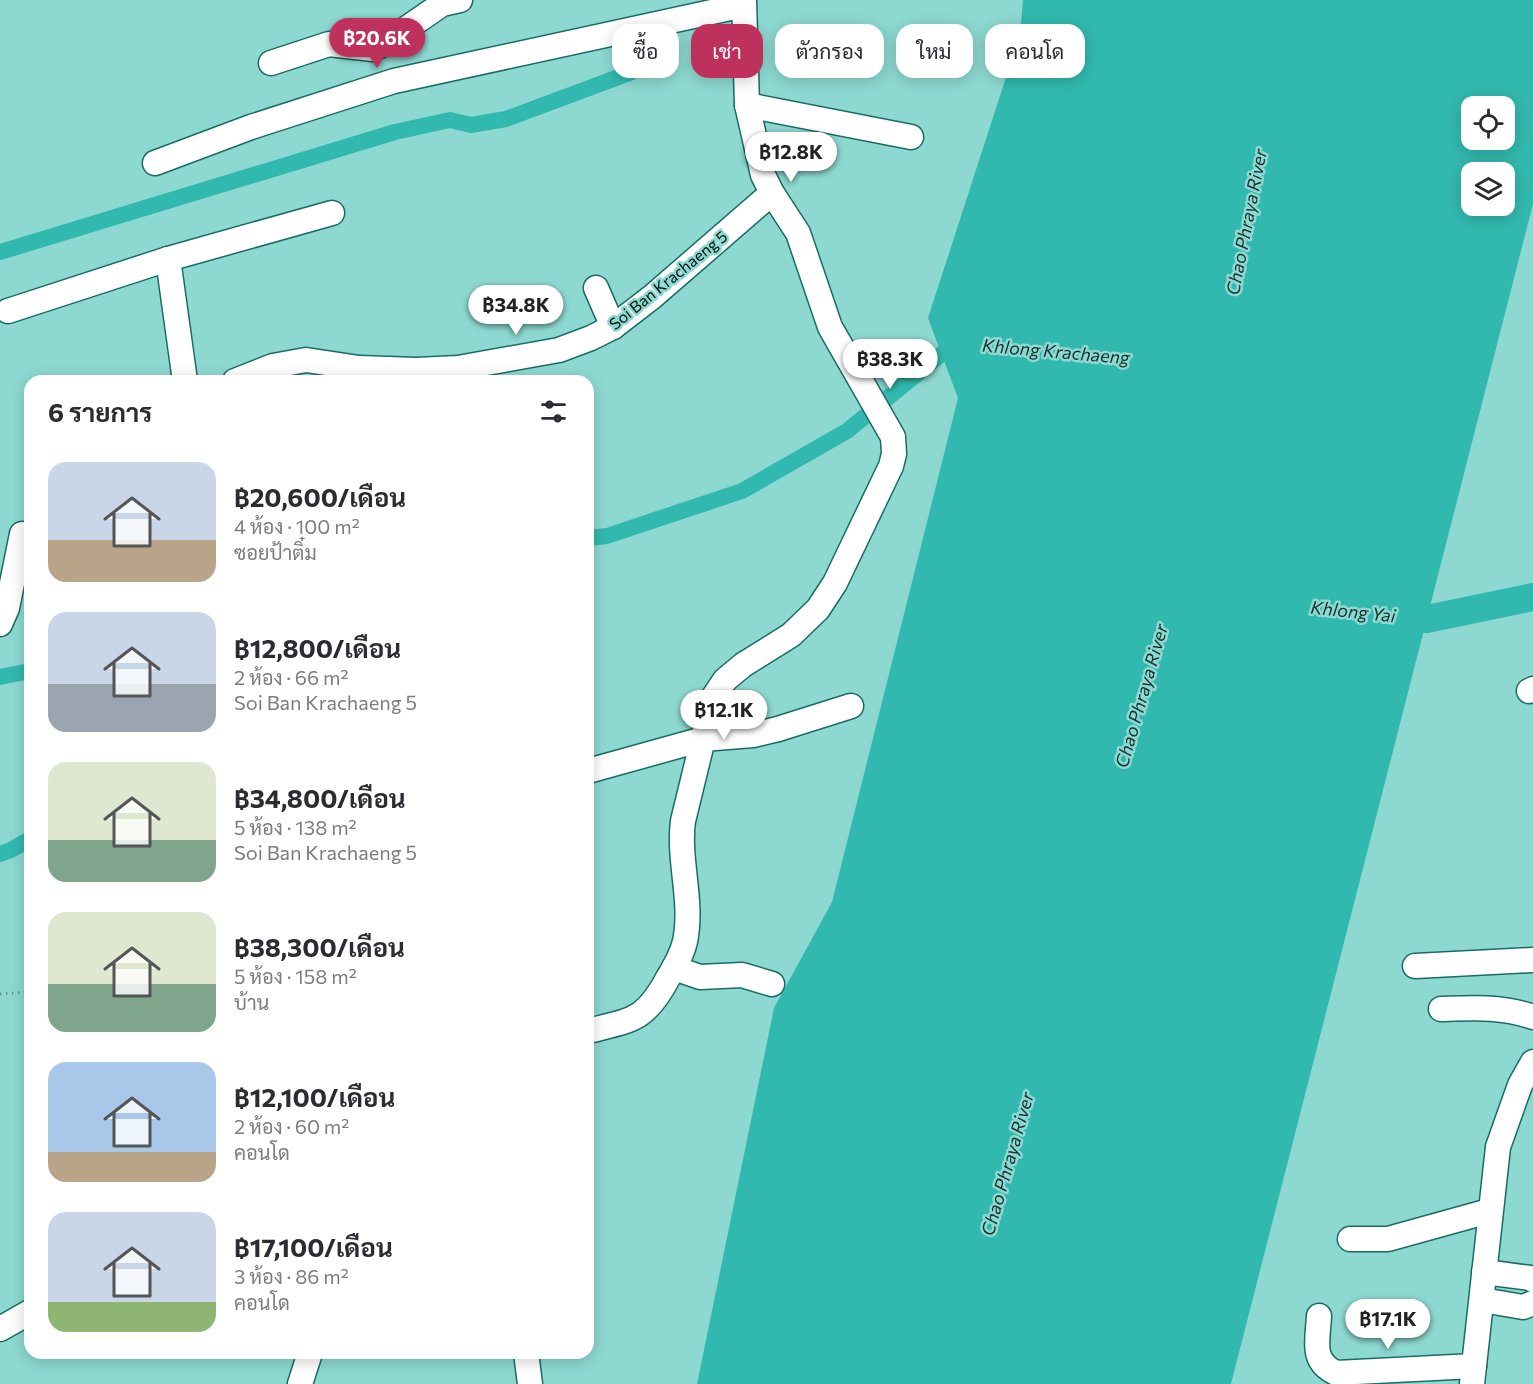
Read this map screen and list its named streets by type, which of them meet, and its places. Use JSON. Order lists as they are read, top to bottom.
{
  "streets": {
    "street": ["Soi Ban Krachaeng 5"]
  },
  "water": ["Chao Phraya River", "Khlong Krachaeng", "Khlong Yai"],
  "page": {
    "price": [
      "฿20.6K",
      "฿12.8K",
      "฿34.8K",
      "฿38.3K",
      "฿12.1K",
      "฿17.1K"
    ],
    "chip": [
      "ซื้อ",
      "เช่า",
      "ตัวกรอง",
      "ใหม่",
      "คอนโด"
    ],
    "heading": "6 รายการ",
    "list": [
      {
        "name": "฿20,600/เดือน",
        "note": "4 ห้อง · 100 m² · ซอยป้าติ๋ม"
      },
      {
        "name": "฿12,800/เดือน",
        "note": "2 ห้อง · 66 m² · Soi Ban Krachaeng 5"
      },
      {
        "name": "฿34,800/เดือน",
        "note": "5 ห้อง · 138 m² · Soi Ban Krachaeng 5"
      },
      {
        "name": "฿38,300/เดือน",
        "note": "5 ห้อง · 158 m² · บ้าน"
      },
      {
        "name": "฿12,100/เดือน",
        "note": "2 ห้อง · 60 m² · คอนโด"
      },
      {
        "name": "฿17,100/เดือน",
        "note": "3 ห้อง · 86 m² · คอนโด"
      }
    ]
  }
}
